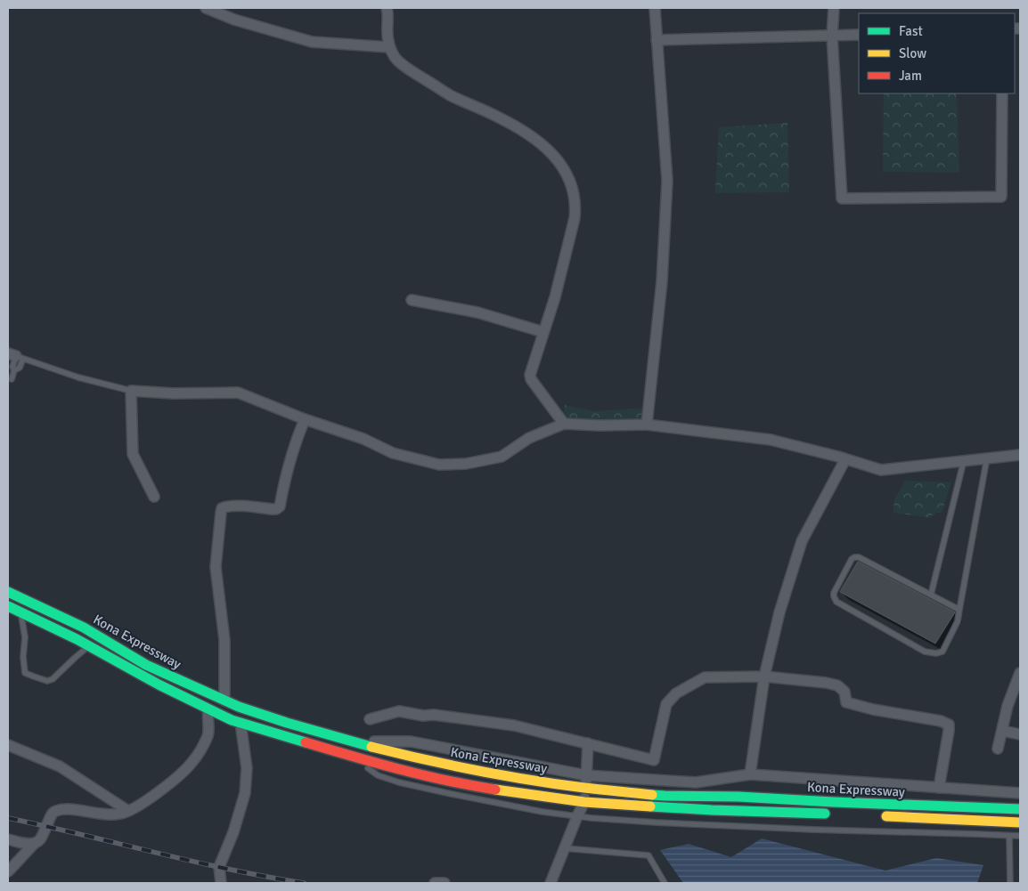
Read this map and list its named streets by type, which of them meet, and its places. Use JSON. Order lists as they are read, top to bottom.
{
  "streets": {
    "highway": ["Kona Expressway"]
  },
  "legend": ["Fast", "Slow", "Jam"]
}
